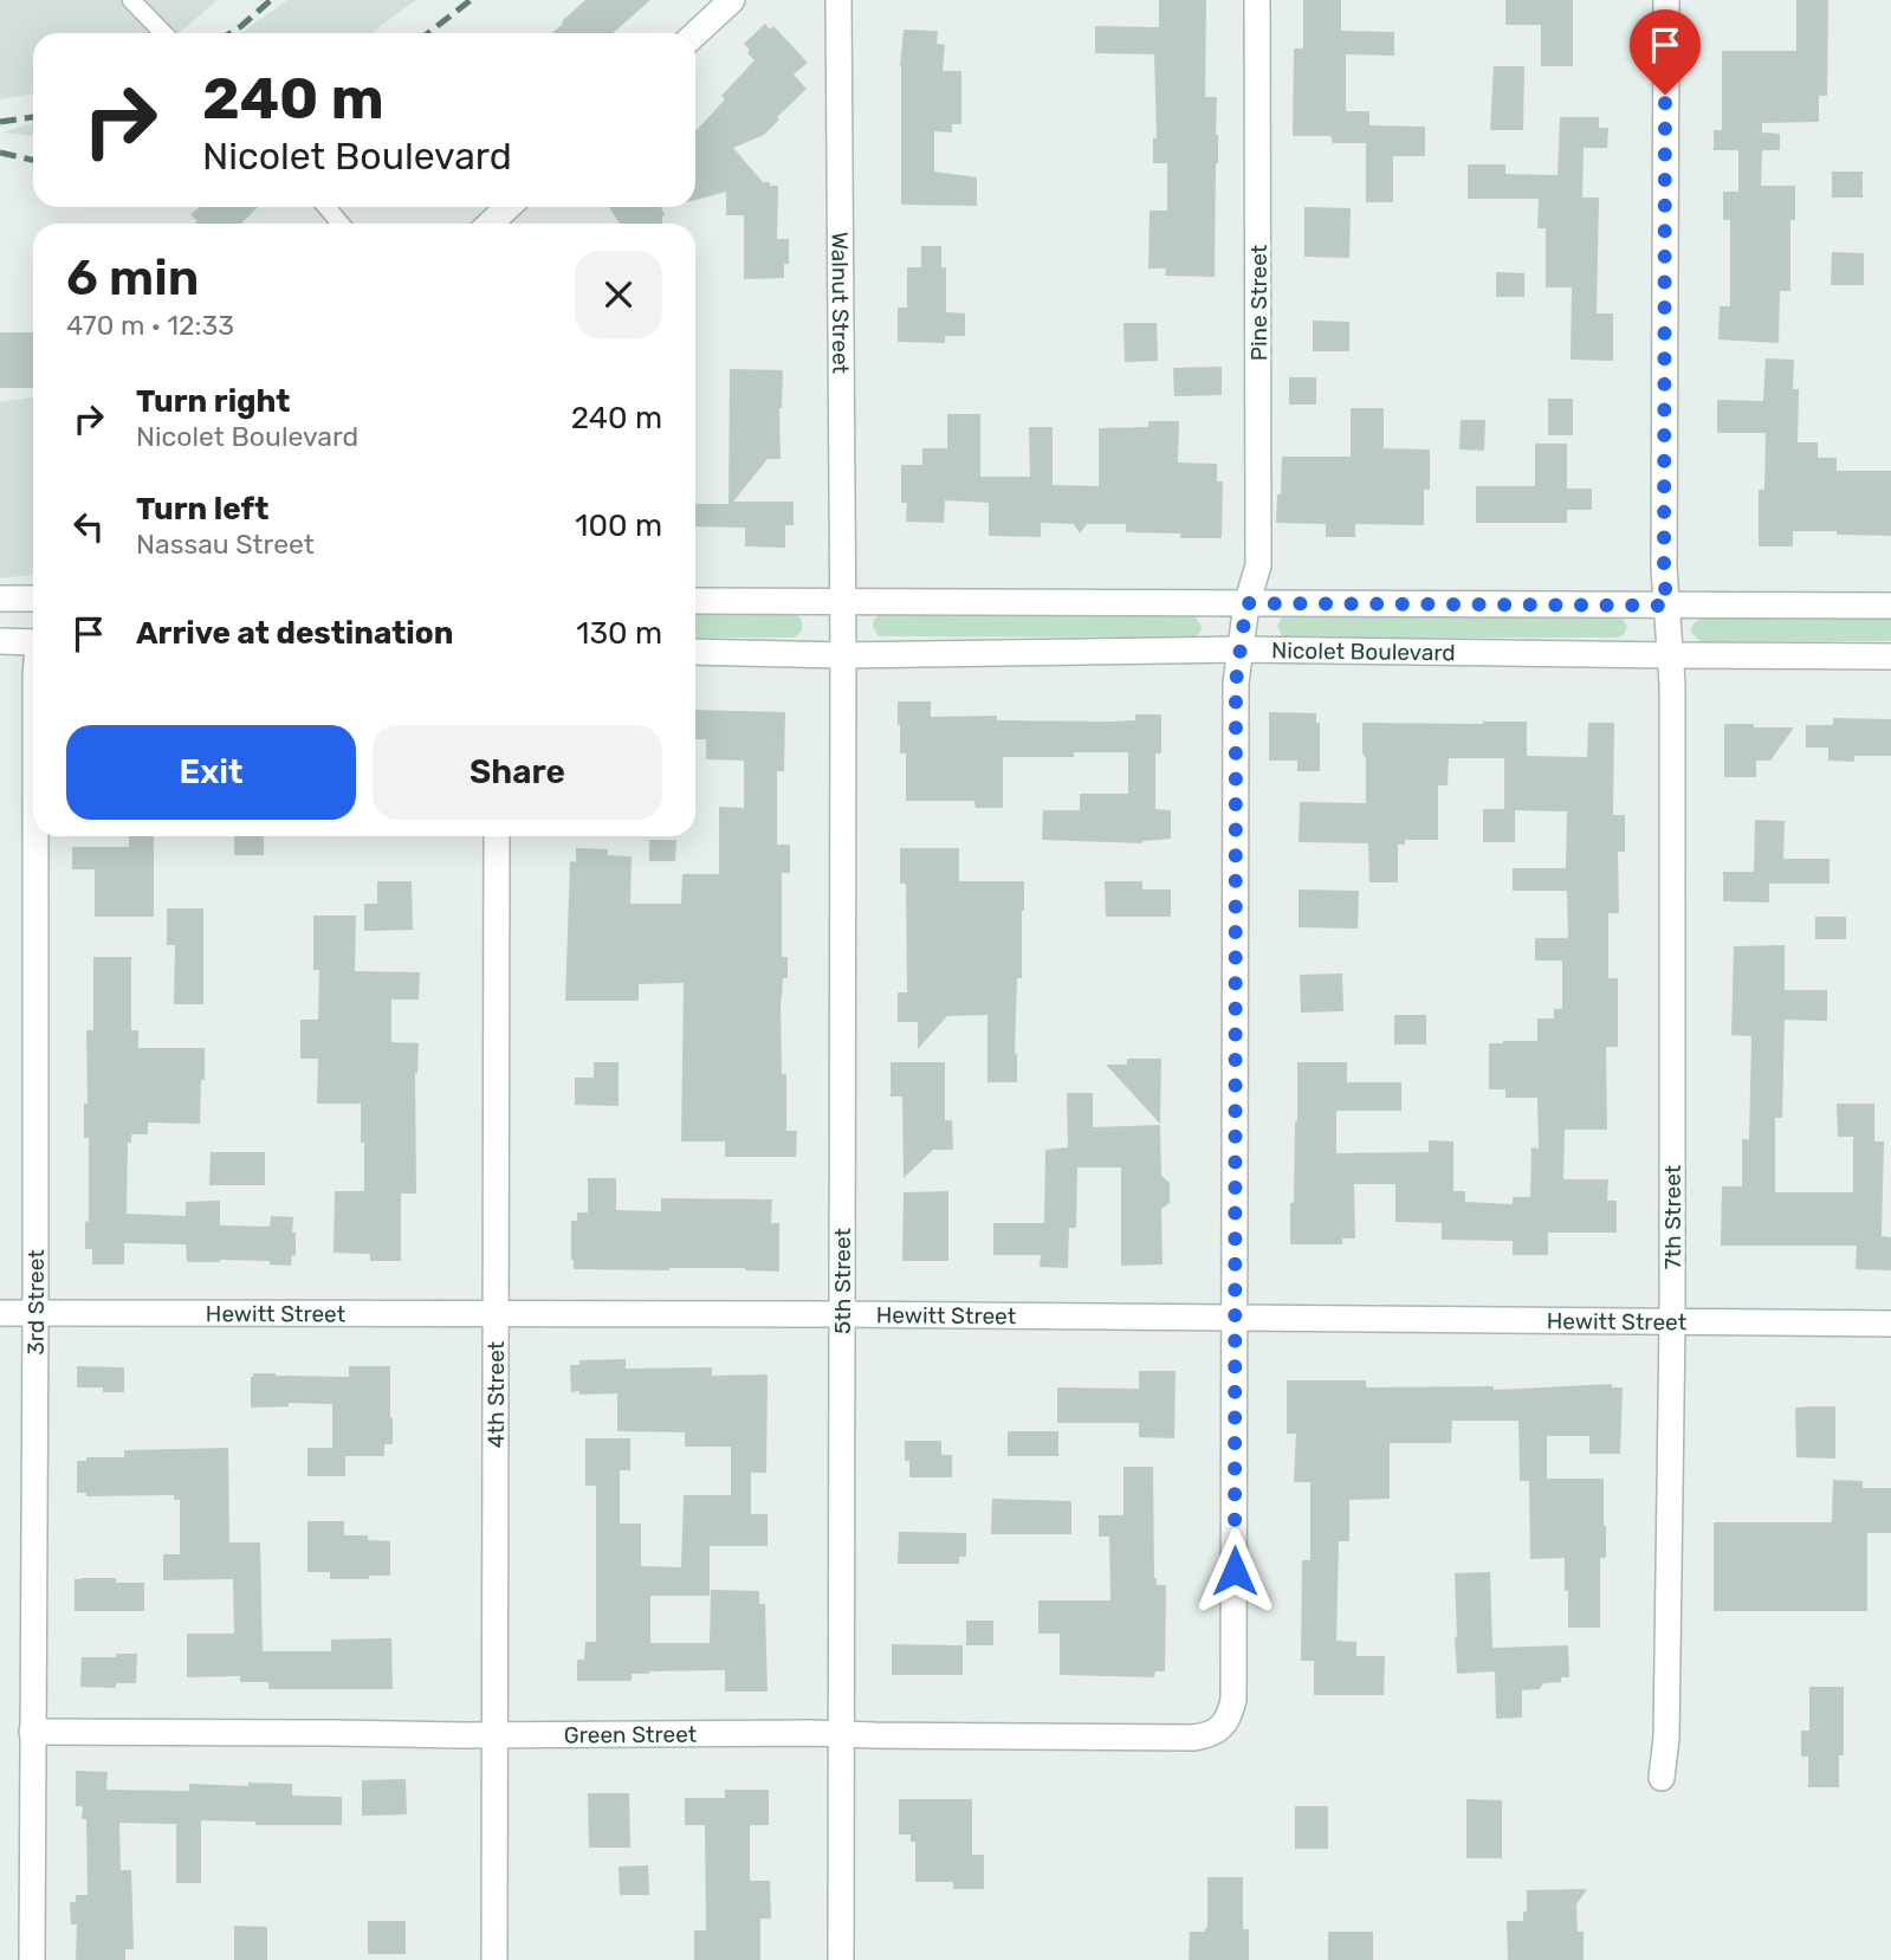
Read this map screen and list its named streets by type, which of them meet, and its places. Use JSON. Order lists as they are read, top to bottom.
{
  "streets": {
    "street": [
      "Walnut Street",
      "Pine Street",
      "Nicolet Boulevard",
      "7th Street",
      "5th Street",
      "3rd Street",
      "Hewitt Street",
      "4th Street",
      "Green Street"
    ]
  },
  "crossings": [
    ["Walnut Street", "Nicolet Boulevard"],
    ["Walnut Street", "5th Street"],
    ["Pine Street", "Nicolet Boulevard"],
    ["Pine Street", "Hewitt Street"],
    ["Pine Street", "Green Street"],
    ["Nicolet Boulevard", "7th Street"],
    ["Nicolet Boulevard", "5th Street"],
    ["7th Street", "Hewitt Street"],
    ["5th Street", "Hewitt Street"],
    ["5th Street", "Green Street"],
    ["3rd Street", "Hewitt Street"],
    ["3rd Street", "Green Street"],
    ["Hewitt Street", "4th Street"],
    ["4th Street", "Green Street"]
  ],
  "page": {
    "turn": ["240 m", "Nicolet Boulevard"],
    "heading": ["6 min", "470 m · 12:33"],
    "list": [
      {
        "name": "Turn right",
        "note": "Nicolet Boulevard",
        "value": "240 m"
      },
      {
        "name": "Turn left",
        "note": "Nassau Street",
        "value": "100 m"
      },
      {
        "name": "Arrive at destination",
        "value": "130 m"
      }
    ],
    "buttons": ["Exit", "Share"]
  }
}
